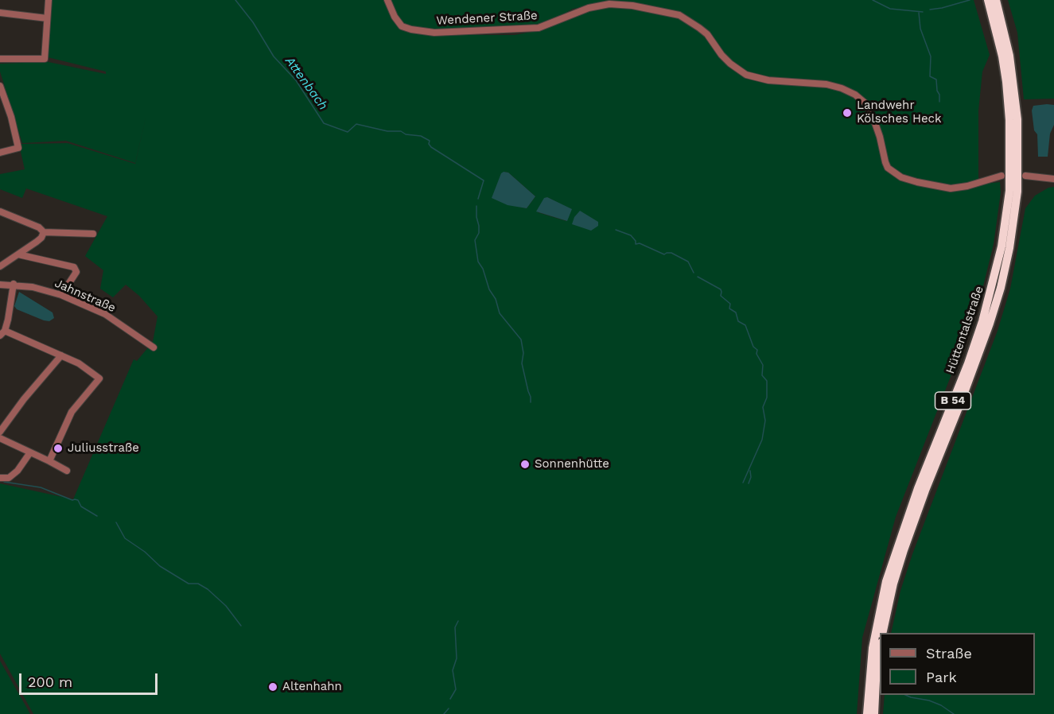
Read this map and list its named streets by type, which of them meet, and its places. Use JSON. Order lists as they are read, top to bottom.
{
  "streets": {
    "highway": ["Hüttentalstraße", "B 54"],
    "street": ["Wendener Straße", "Jahnstraße"]
  },
  "water": ["Attenbach"],
  "places": [
    "Landwehr Kölsches Heck",
    "Juliusstraße",
    "Sonnenhütte",
    "Altenhahn"
  ],
  "legend": ["Straße", "Park"],
  "scale_bar": "200 m"
}
